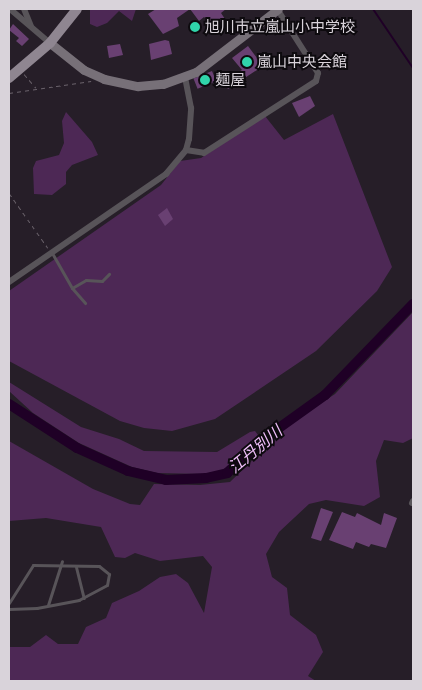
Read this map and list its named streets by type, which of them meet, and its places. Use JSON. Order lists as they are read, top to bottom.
{
  "water": ["江丹別川"],
  "places": ["旭川市立嵐山小中学校", "嵐山中央会館", "麺屋"]
}
